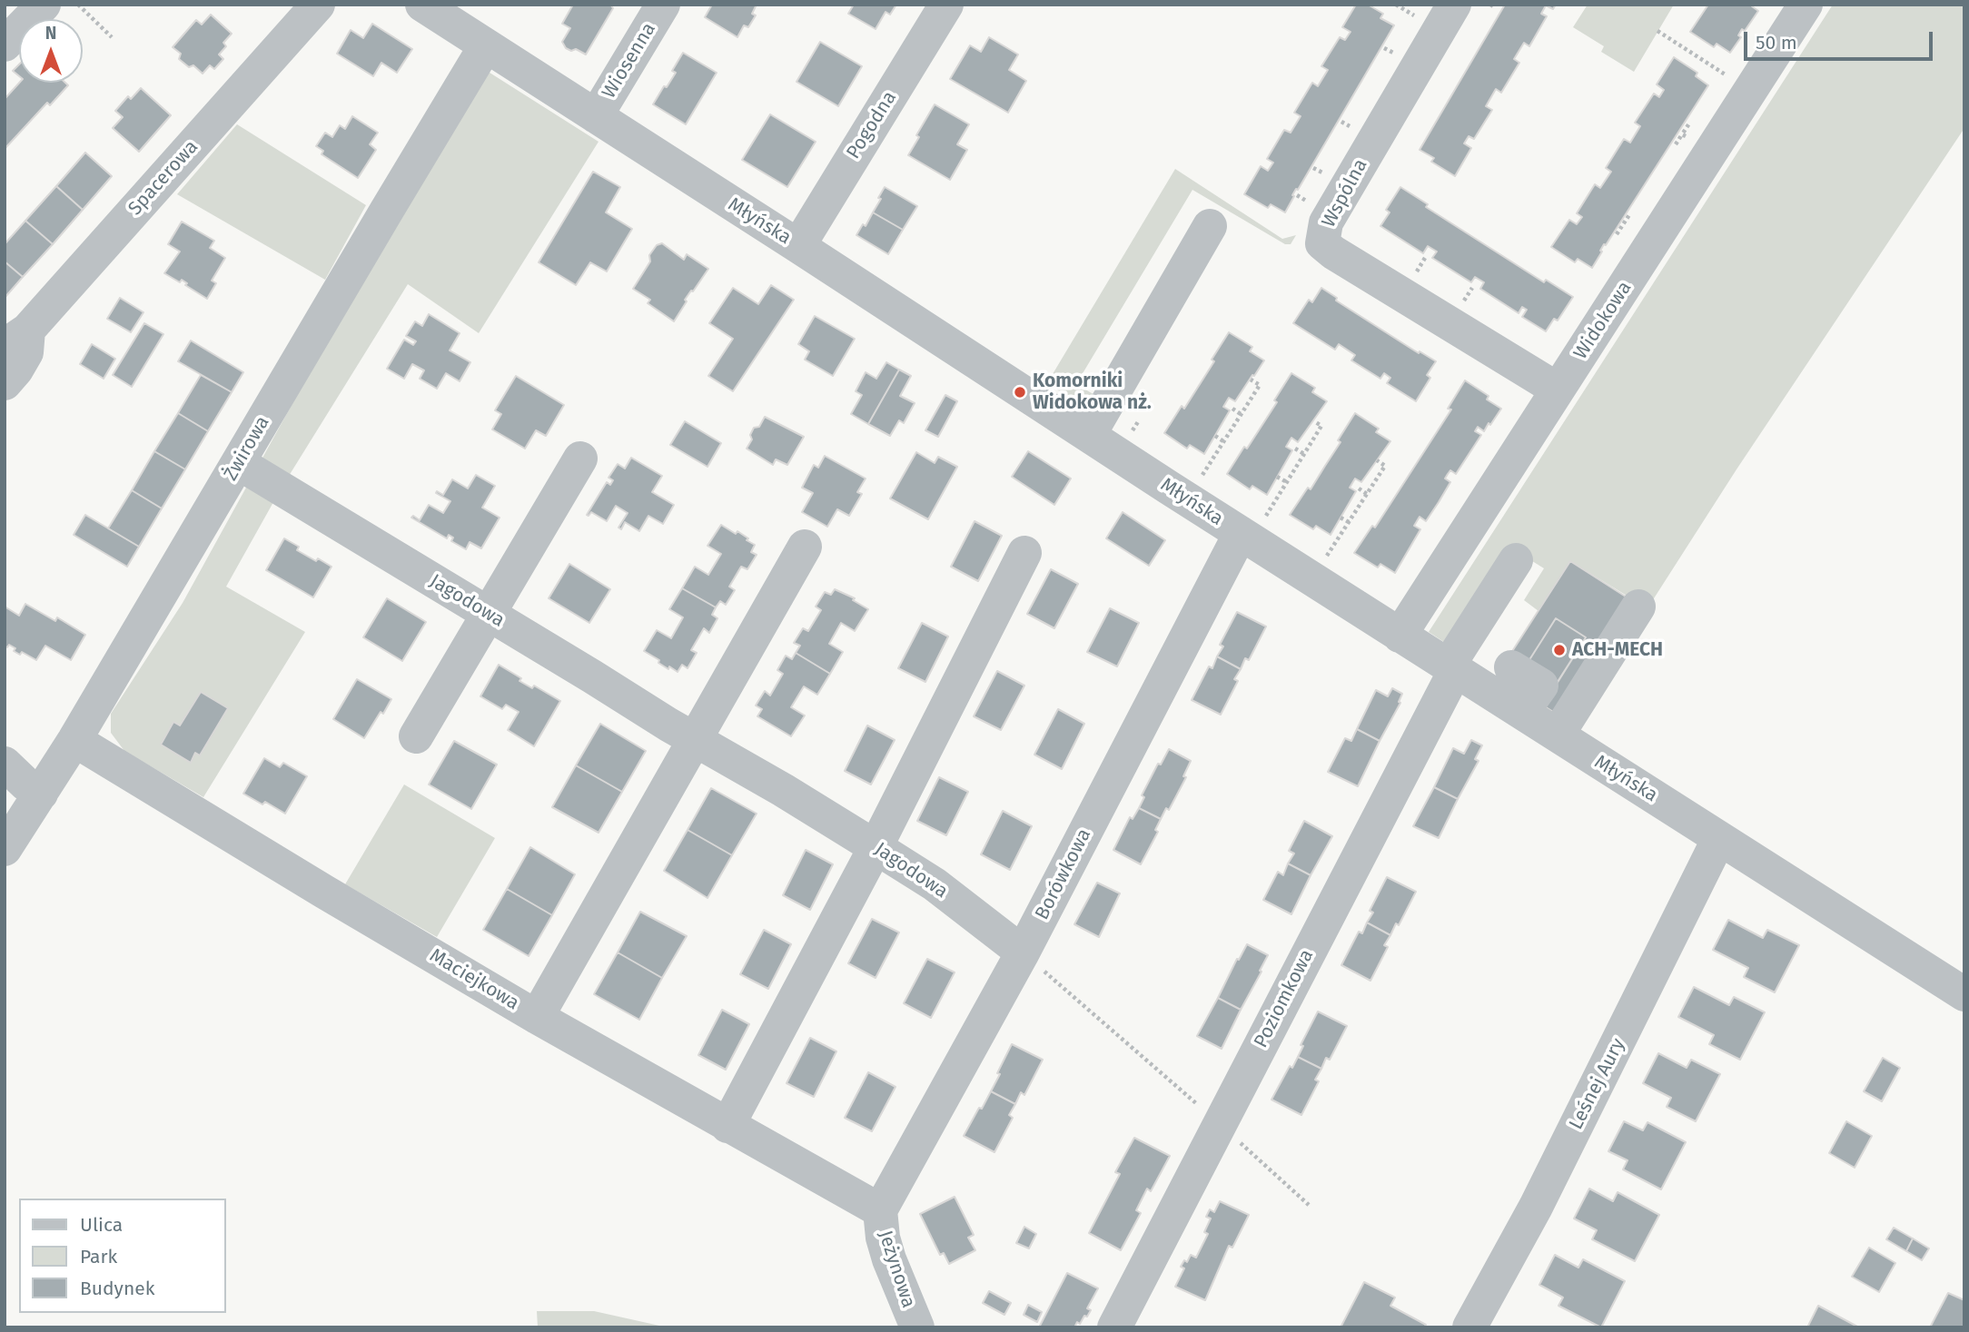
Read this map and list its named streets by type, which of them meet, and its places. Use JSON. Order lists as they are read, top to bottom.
{
  "streets": {
    "street": [
      "Wiosenna",
      "Pogodna",
      "Spacerowa",
      "Wspólna",
      "Młyńska",
      "Widokowa",
      "Żwirowa",
      "Jagodowa",
      "Borówkowa",
      "Maciejkowa",
      "Poziomkowa",
      "Leśnej Aury",
      "Jeżynowa"
    ]
  },
  "crossings": [
    ["Wiosenna", "Młyńska"],
    ["Pogodna", "Młyńska"],
    ["Wspólna", "Widokowa"],
    ["Młyńska", "Widokowa"],
    ["Młyńska", "Żwirowa"],
    ["Młyńska", "Borówkowa"],
    ["Młyńska", "Poziomkowa"],
    ["Młyńska", "Leśnej Aury"],
    ["Żwirowa", "Jagodowa"],
    ["Żwirowa", "Maciejkowa"],
    ["Jagodowa", "Borówkowa"],
    ["Borówkowa", "Maciejkowa"],
    ["Borówkowa", "Jeżynowa"],
    ["Maciejkowa", "Jeżynowa"]
  ],
  "places": ["Komorniki Widokowa nż.", "ACH-MECH"],
  "legend": ["Ulica", "Park", "Budynek"],
  "scale_bar": "50 m",
  "north": "top"
}
